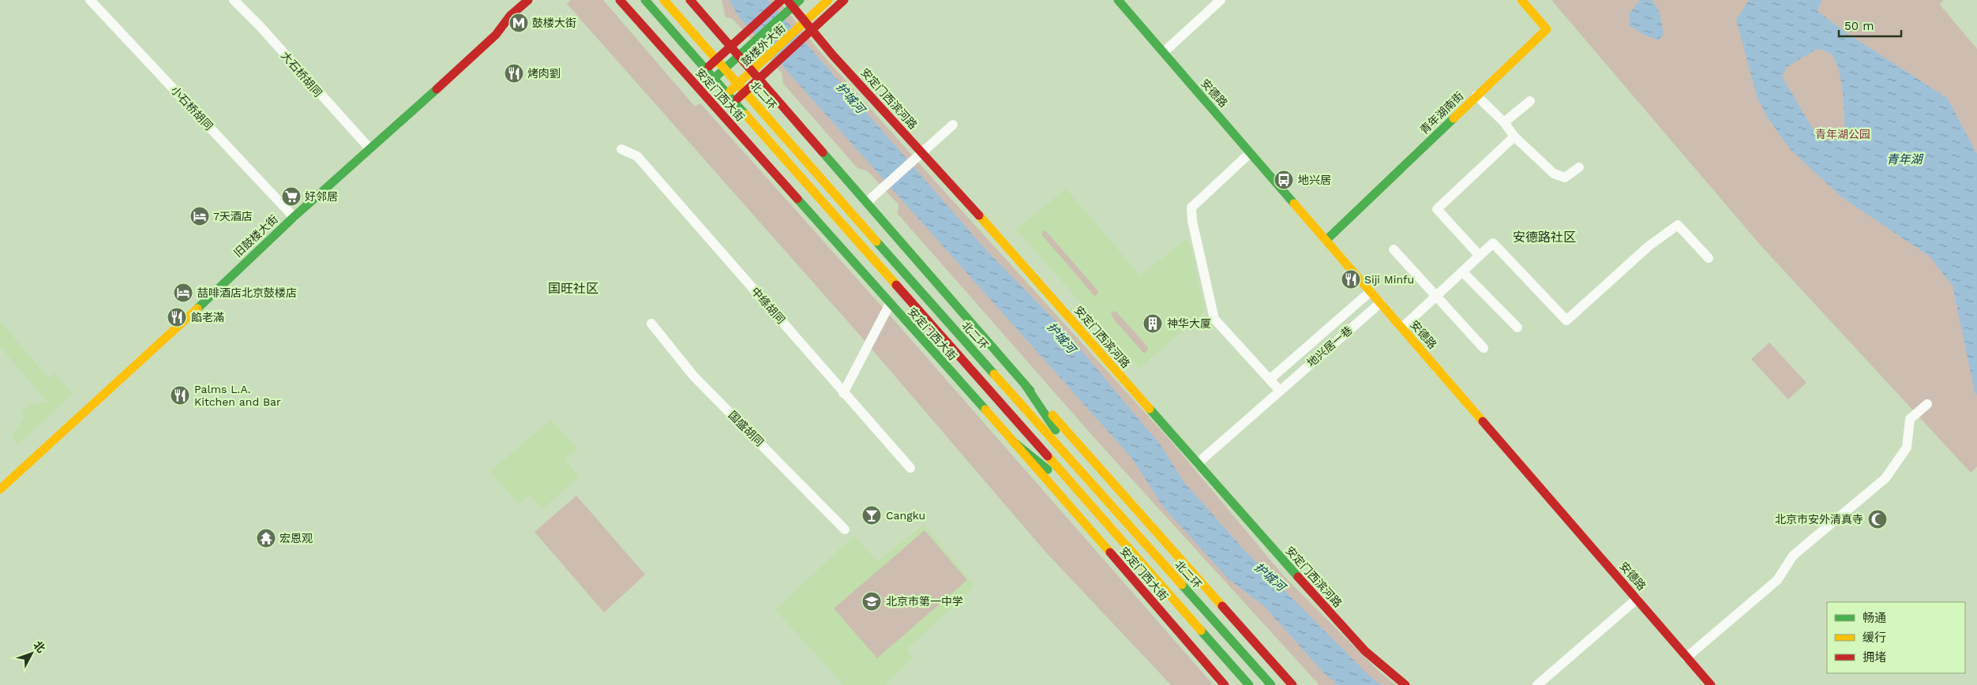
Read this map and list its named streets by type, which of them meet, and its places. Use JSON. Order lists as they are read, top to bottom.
{
  "streets": {
    "main road": [
      "鼓楼外大街",
      "安德路",
      "安定门西大街",
      "北二环",
      "安定门西滨河路",
      "青年湖南街",
      "旧鼓楼大街"
    ],
    "street": [
      "大石桥胡同",
      "小石桥胡同",
      "中绦胡同",
      "地兴居一巷",
      "国盛胡同"
    ]
  },
  "crossings": [
    ["鼓楼外大街", "安定门西大街"],
    ["大石桥胡同", "旧鼓楼大街"],
    ["安德路", "青年湖南街"],
    ["安德路", "地兴居一巷"],
    ["安定门西滨河路", "地兴居一巷"],
    ["小石桥胡同", "旧鼓楼大街"]
  ],
  "districts": ["安德路社区", "国旺社区"],
  "water": ["护城河", "青年湖"],
  "parks": ["青年湖公园"],
  "places": {
    "metro station": ["鼓楼大街"],
    "restaurant": [
      "烤肉劉",
      "Siji Minfu",
      "餡老滿",
      "Palms L.A. Kitchen and Bar"
    ],
    "bus stop": ["地兴居"],
    "supermarket": ["好邻居"],
    "hotel": ["7天酒店", "喆啡酒店北京鼓楼店"],
    "building": ["神华大厦"],
    "bar": ["Cangku"],
    "mosque": ["北京市安外清真寺"],
    "temple": ["宏恩观"],
    "school or university": ["北京市第一中学"]
  },
  "legend": ["畅通", "缓行", "拥堵"],
  "scale_bar": "50 m",
  "north": "top right"
}
